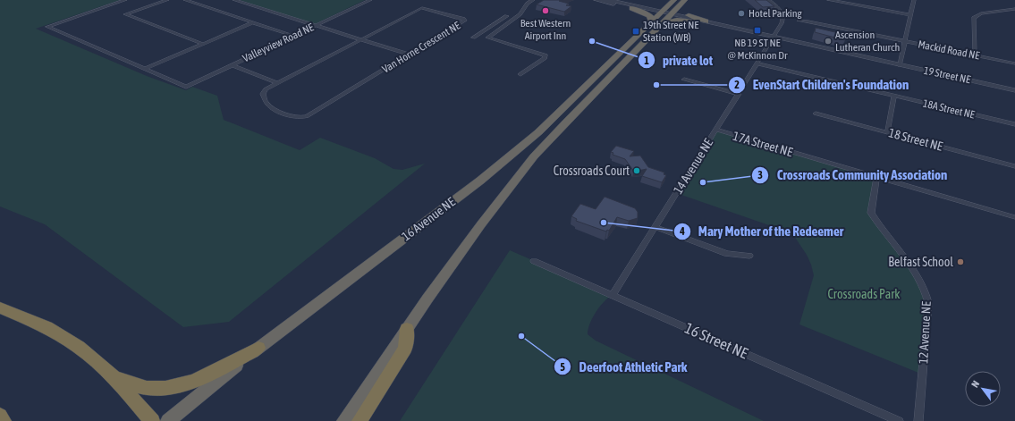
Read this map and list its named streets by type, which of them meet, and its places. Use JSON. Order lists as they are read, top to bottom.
{
  "streets": {
    "highway": ["16 Avenue NE"],
    "street": [
      "Valleyview Road NE",
      "Van Horne Crescent NE",
      "Mackid Road NE",
      "19 Street NE",
      "18A Street NE",
      "18 Street NE",
      "17A Street NE",
      "14 Avenue NE",
      "12 Avenue NE",
      "16 Street NE"
    ]
  },
  "crossings": [
    ["19 Street NE", "14 Avenue NE"],
    ["19 Street NE", "16 Avenue NE"],
    ["18A Street NE", "14 Avenue NE"],
    ["17A Street NE", "14 Avenue NE"],
    ["17A Street NE", "12 Avenue NE"],
    ["14 Avenue NE", "16 Street NE"]
  ],
  "parks": ["Crossroads Park"],
  "places": {
    "other": [
      "Best Western Airport Inn",
      "Hotel Parking",
      "private lot",
      "Ascension Lutheran Church",
      "EvenStart Children's Foundation",
      "Crossroads Court",
      "Crossroads Community Association",
      "Mary Mother of the Redeemer",
      "Belfast School",
      "Deerfoot Athletic Park"
    ],
    "transit": ["NB 19 ST NE @ McKinnon Dr", "19th Street NE Station (WB)"]
  },
  "north": "top left"
}
